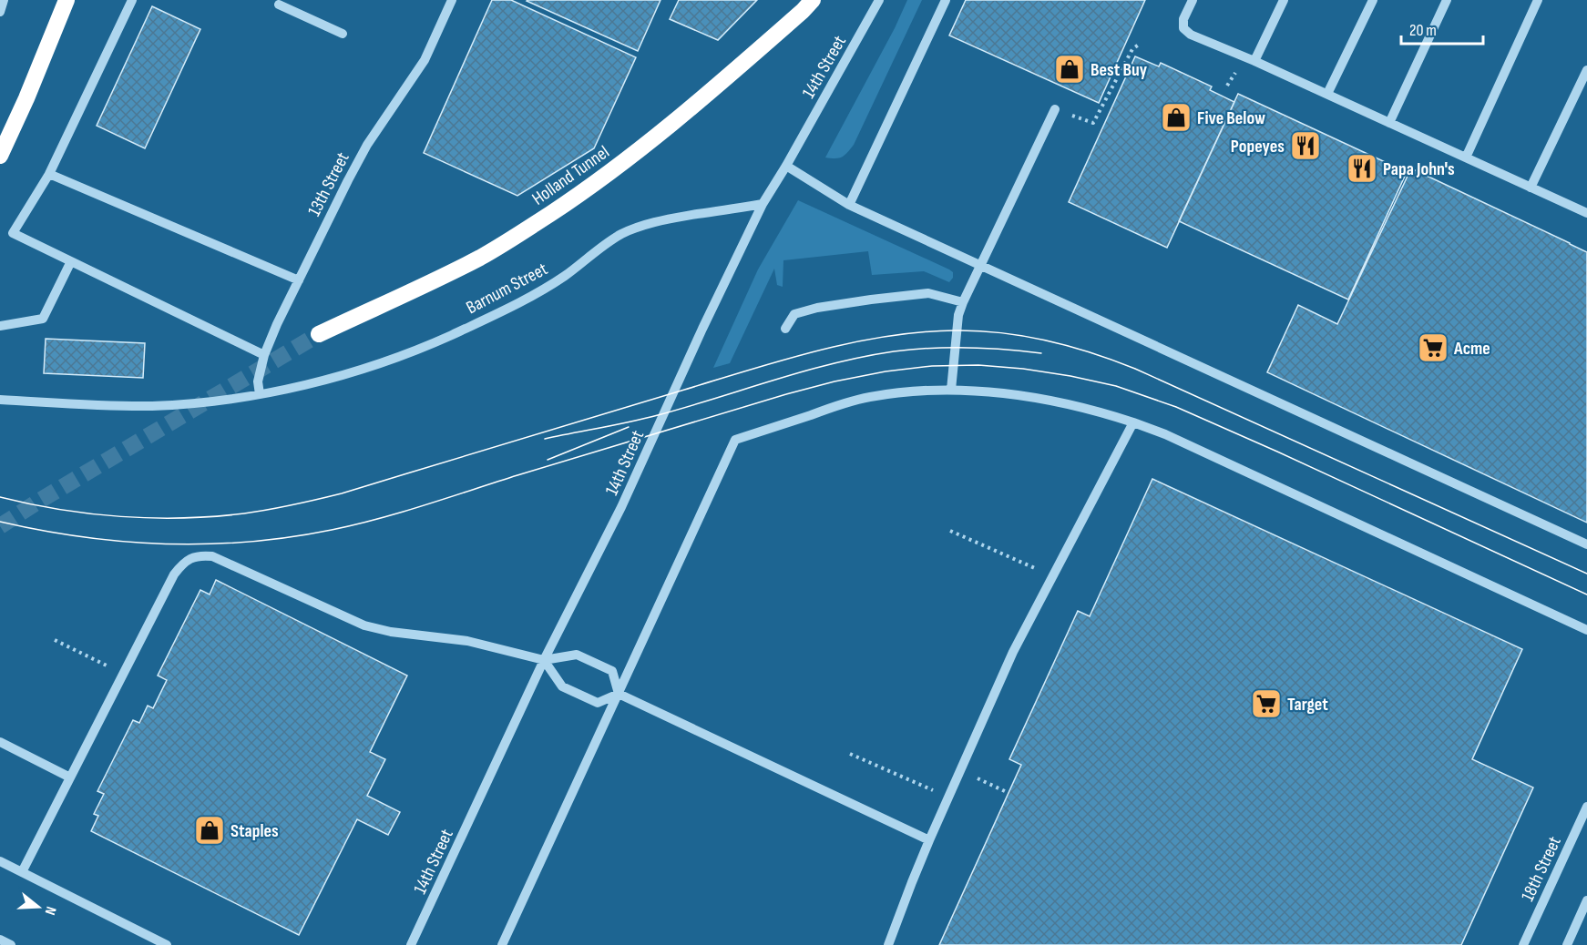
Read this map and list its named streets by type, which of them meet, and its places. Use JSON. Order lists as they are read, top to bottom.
{
  "streets": {
    "highway": ["Holland Tunnel"],
    "street": [
      "14th Street",
      "13th Street",
      "Barnum Street",
      "18th Street"
    ]
  },
  "crossings": [
    ["14th Street", "Barnum Street"],
    ["13th Street", "Barnum Street"]
  ],
  "places": {
    "shop": ["Best Buy", "Five Below", "Staples"],
    "restaurant": ["Popeyes", "Papa John's"],
    "supermarket": ["Acme", "Target"]
  },
  "scale_bar": "20 m",
  "north": "right"
}
